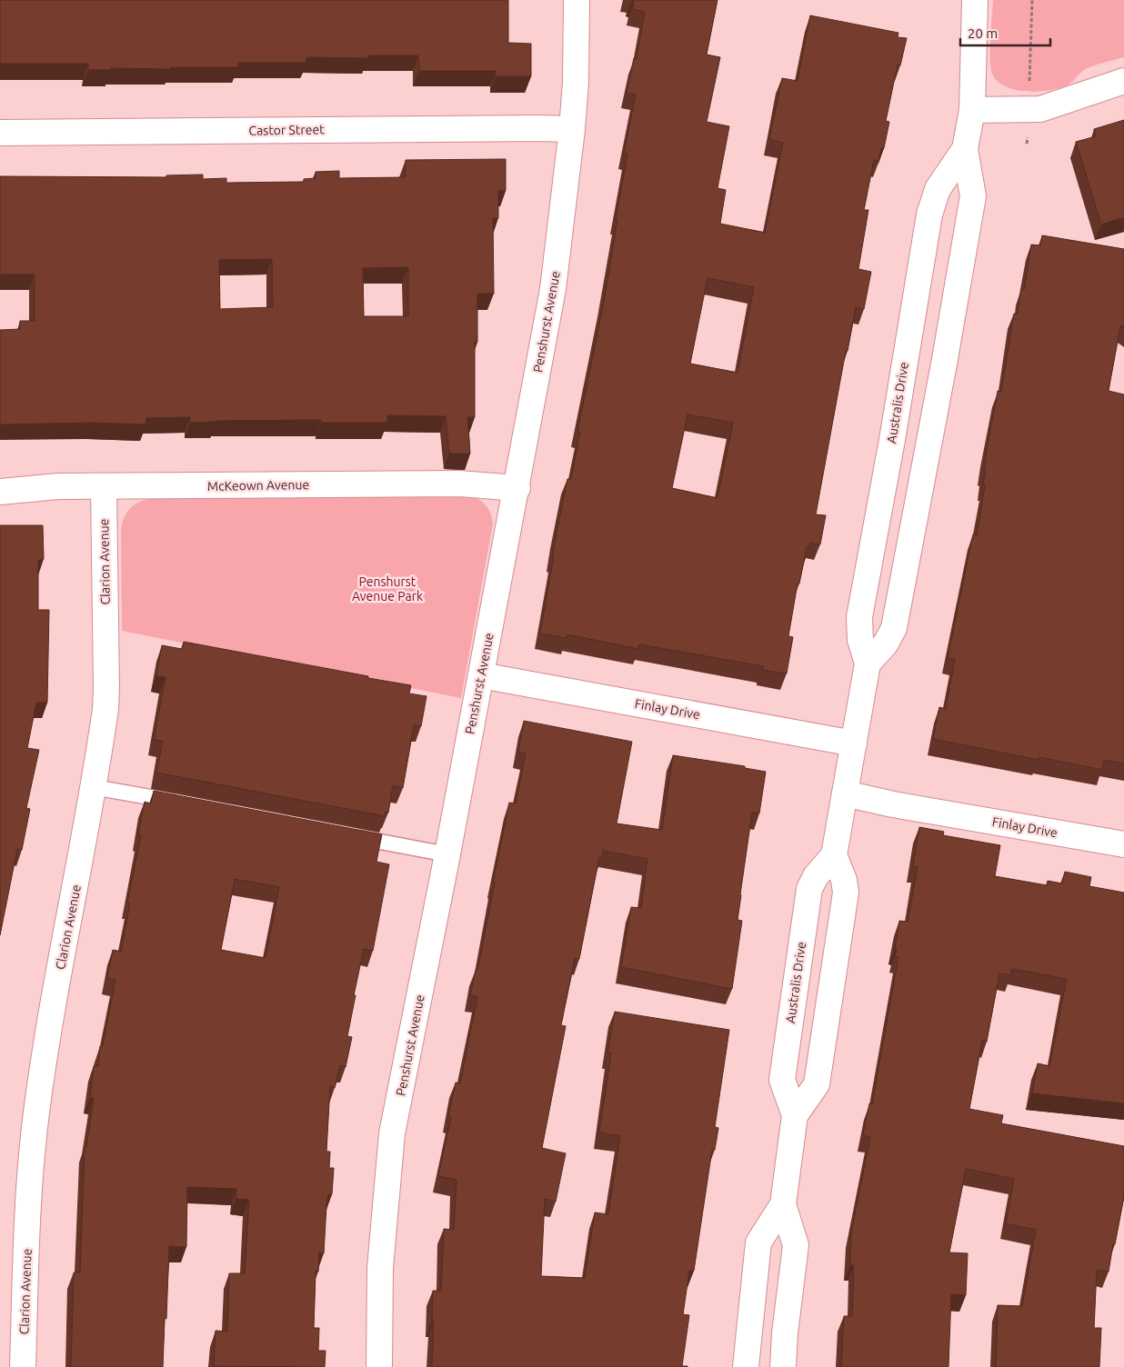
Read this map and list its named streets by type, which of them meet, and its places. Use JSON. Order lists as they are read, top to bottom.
{
  "streets": {
    "street": [
      "Castor Street",
      "Penshurst Avenue",
      "Australis Drive",
      "McKeown Avenue",
      "Clarion Avenue",
      "Finlay Drive"
    ]
  },
  "crossings": [
    ["Castor Street", "Penshurst Avenue"],
    ["Penshurst Avenue", "McKeown Avenue"],
    ["Penshurst Avenue", "Finlay Drive"],
    ["Australis Drive", "Finlay Drive"],
    ["McKeown Avenue", "Clarion Avenue"]
  ],
  "parks": ["Penshurst Avenue Park"],
  "scale_bar": "20 m"
}
